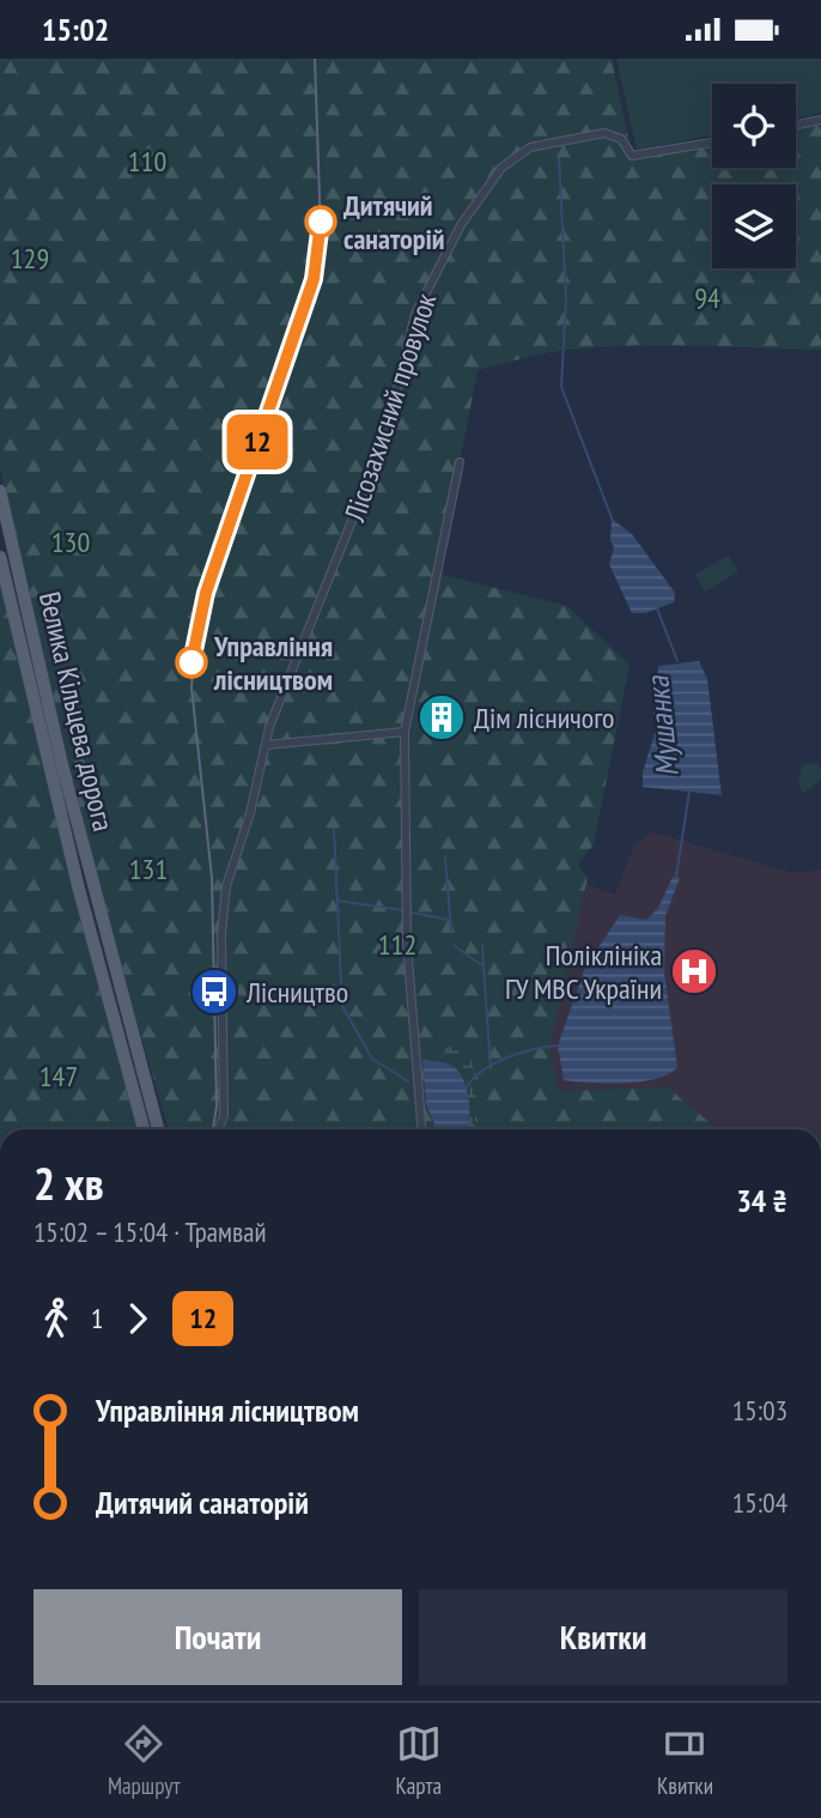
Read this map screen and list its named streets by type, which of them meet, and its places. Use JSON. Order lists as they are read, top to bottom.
{
  "streets": {
    "main road": ["Велика Кільцева дорога"],
    "street": ["Лісозахисний провулок"]
  },
  "water": ["Мушанка"],
  "parks": [
    "110",
    "129",
    "94",
    "130",
    "131",
    "112",
    "147"
  ],
  "places": {
    "other": ["Дитячий санаторій", "Управління лісництвом"],
    "building": ["Дім лісничого"],
    "hospital": ["Поліклініка ГУ МВС України"],
    "bus stop": ["Лісництво"]
  },
  "lines": ["tram line 12"],
  "page": {
    "status": "15:02",
    "on_map": "12",
    "heading": ["2 хв", "15:02 – 15:04 · Трамвай", "34 ₴"],
    "legs": ["1", "12"],
    "list": [
      {
        "name": "Управління лісництвом",
        "value": "15:03"
      },
      {
        "name": "Дитячий санаторій",
        "value": "15:04"
      }
    ],
    "buttons": ["Почати", "Квитки"],
    "tabs": ["Маршрут", "Карта", "Квитки"]
  }
}
